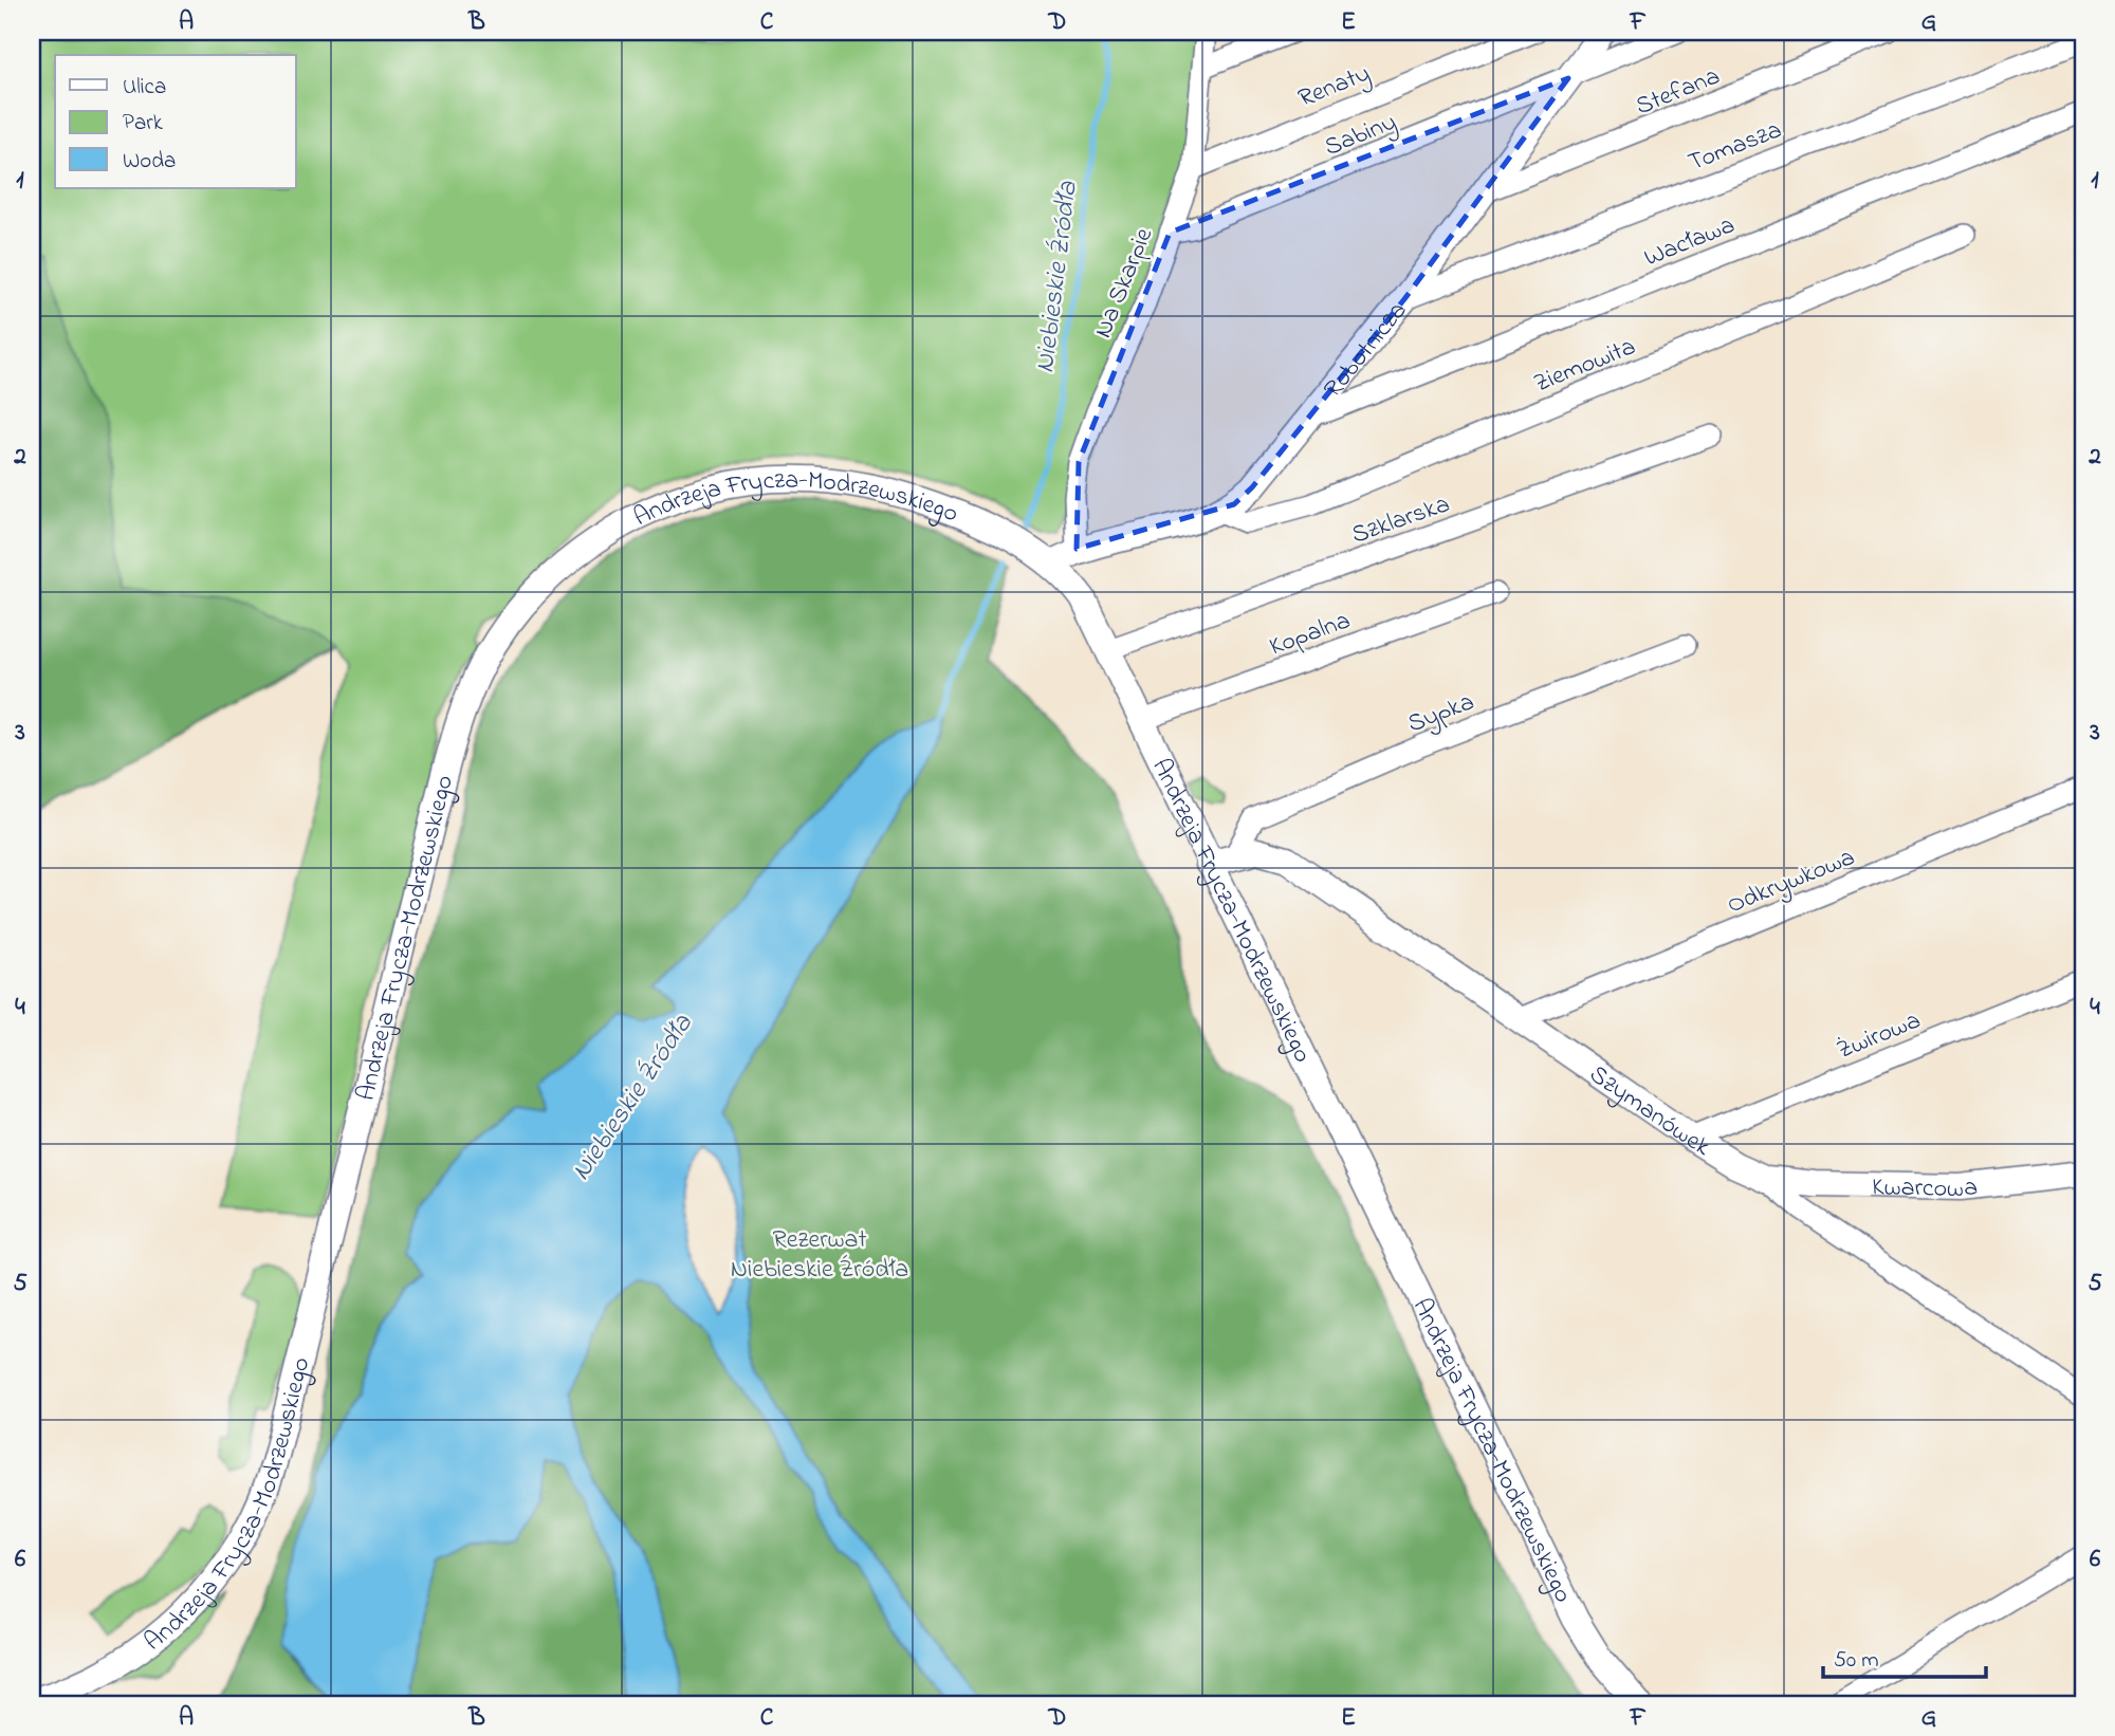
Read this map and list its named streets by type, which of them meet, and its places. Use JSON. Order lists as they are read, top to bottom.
{
  "streets": {
    "street": [
      "Renaty",
      "Stefana",
      "Sabiny",
      "Tomasza",
      "Wacława",
      "Na Skarpie",
      "Robotnicza",
      "Ziemowita",
      "Szklarska",
      "Andrzeja Frycza-Modrzewskiego",
      "Kopalna",
      "Sypka",
      "Odkrywkowa",
      "Żwirowa",
      "Szymanówek",
      "Kwarcowa"
    ]
  },
  "crossings": [
    ["Renaty", "Na Skarpie"],
    ["Stefana", "Robotnicza"],
    ["Sabiny", "Na Skarpie"],
    ["Sabiny", "Robotnicza"],
    ["Tomasza", "Robotnicza"],
    ["Wacława", "Robotnicza"],
    ["Na Skarpie", "Robotnicza"],
    ["Robotnicza", "Ziemowita"],
    ["Robotnicza", "Andrzeja Frycza-Modrzewskiego"],
    ["Szklarska", "Andrzeja Frycza-Modrzewskiego"],
    ["Andrzeja Frycza-Modrzewskiego", "Kopalna"],
    ["Andrzeja Frycza-Modrzewskiego", "Szymanówek"],
    ["Sypka", "Szymanówek"],
    ["Odkrywkowa", "Szymanówek"],
    ["Żwirowa", "Szymanówek"],
    ["Szymanówek", "Kwarcowa"]
  ],
  "water": ["Niebieskie Źródła"],
  "parks": ["Rezerwat Niebieskie Źródła"],
  "legend": ["Ulica", "Park", "Woda"],
  "scale_bar": "50 m",
  "grid": {
    "columns": [
      "A",
      "B",
      "C",
      "D",
      "E",
      "F",
      "G"
    ],
    "rows": [
      "1",
      "2",
      "3",
      "4",
      "5",
      "6"
    ]
  }
}
